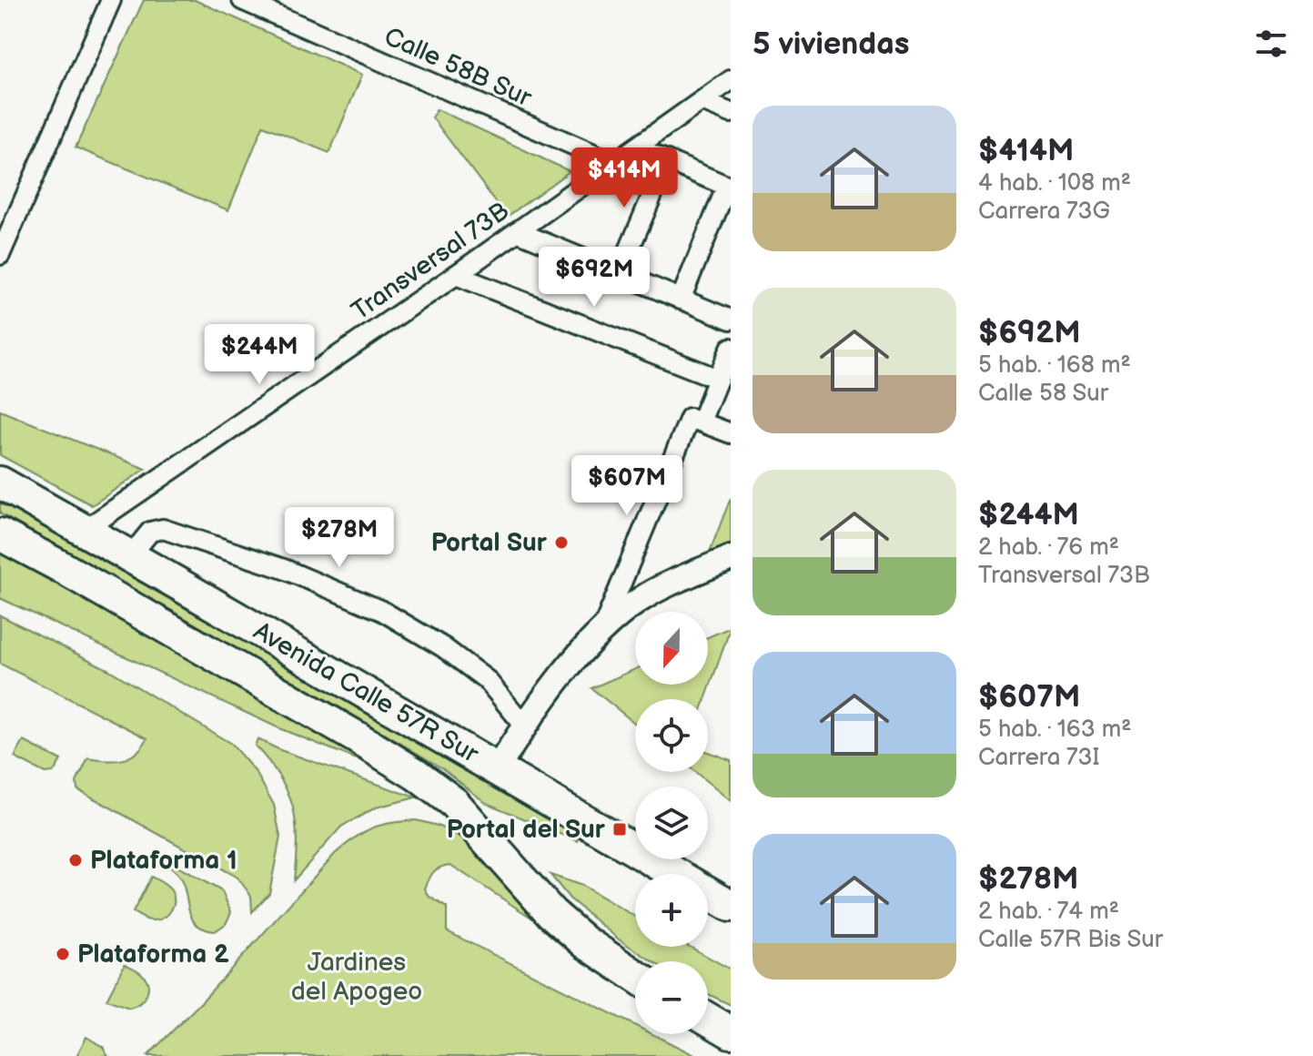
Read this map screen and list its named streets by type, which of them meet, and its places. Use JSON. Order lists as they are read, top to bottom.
{
  "streets": {
    "highway": ["Avenida Calle 57R Sur"],
    "street": ["Calle 58B Sur", "Transversal 73B"]
  },
  "crossings": [
    ["Calle 58B Sur", "Transversal 73B"],
    ["Transversal 73B", "Avenida Calle 57R Sur"]
  ],
  "parks": ["Jardines del Apogeo"],
  "places": {
    "other": ["Portal Sur", "Plataforma 1", "Plataforma 2"],
    "transit": ["Portal del Sur"]
  },
  "north": "bottom",
  "page": {
    "heading": "5 viviendas",
    "list": [
      {
        "name": "$414M",
        "note": "4 hab. · 108 m² · Carrera 73G"
      },
      {
        "name": "$692M",
        "note": "5 hab. · 168 m² · Calle 58 Sur"
      },
      {
        "name": "$244M",
        "note": "2 hab. · 76 m² · Transversal 73B"
      },
      {
        "name": "$607M",
        "note": "5 hab. · 163 m² · Carrera 73I"
      },
      {
        "name": "$278M",
        "note": "2 hab. · 74 m² · Calle 57R Bis Sur"
      }
    ],
    "price": [
      "$414M",
      "$692M",
      "$244M",
      "$607M",
      "$278M"
    ],
    "map_buttons": ["+", "−"]
  }
}
